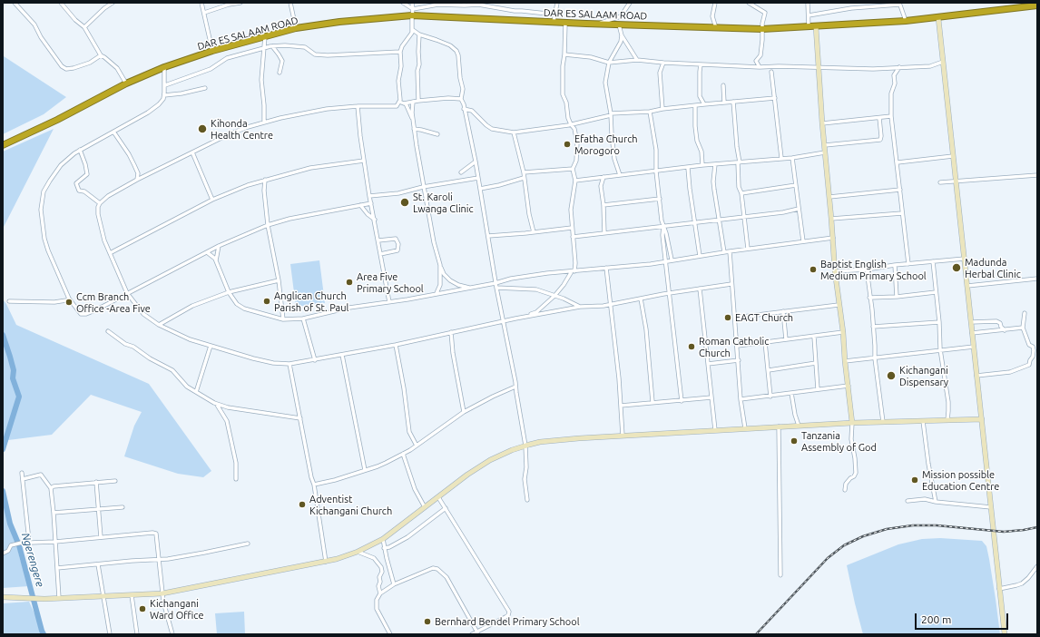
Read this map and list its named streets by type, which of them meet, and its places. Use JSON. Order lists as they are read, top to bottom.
{
  "streets": {
    "highway": ["DAR ES SALAAM ROAD"]
  },
  "water": ["Ngerengere"],
  "places": [
    "Kihonda Health Centre",
    "Efatha Church Morogoro",
    "St. Karoli Lwanga Clinic",
    "Madunda Herbal Clinic",
    "Baptist English Medium Primary School",
    "Area Five Primary School",
    "Anglican Church Parish of St. Paul",
    "Ccm Branch Office -Area Five",
    "EAGT Church",
    "Roman Catholic Church",
    "Kichangani Dispensary",
    "Tanzania Assembly of God",
    "Mission possible Education Centre",
    "Adventist Kichangani Church",
    "Kichangani Ward Office",
    "Bernhard Bendel Primary School"
  ],
  "scale_bar": "200 m"
}
